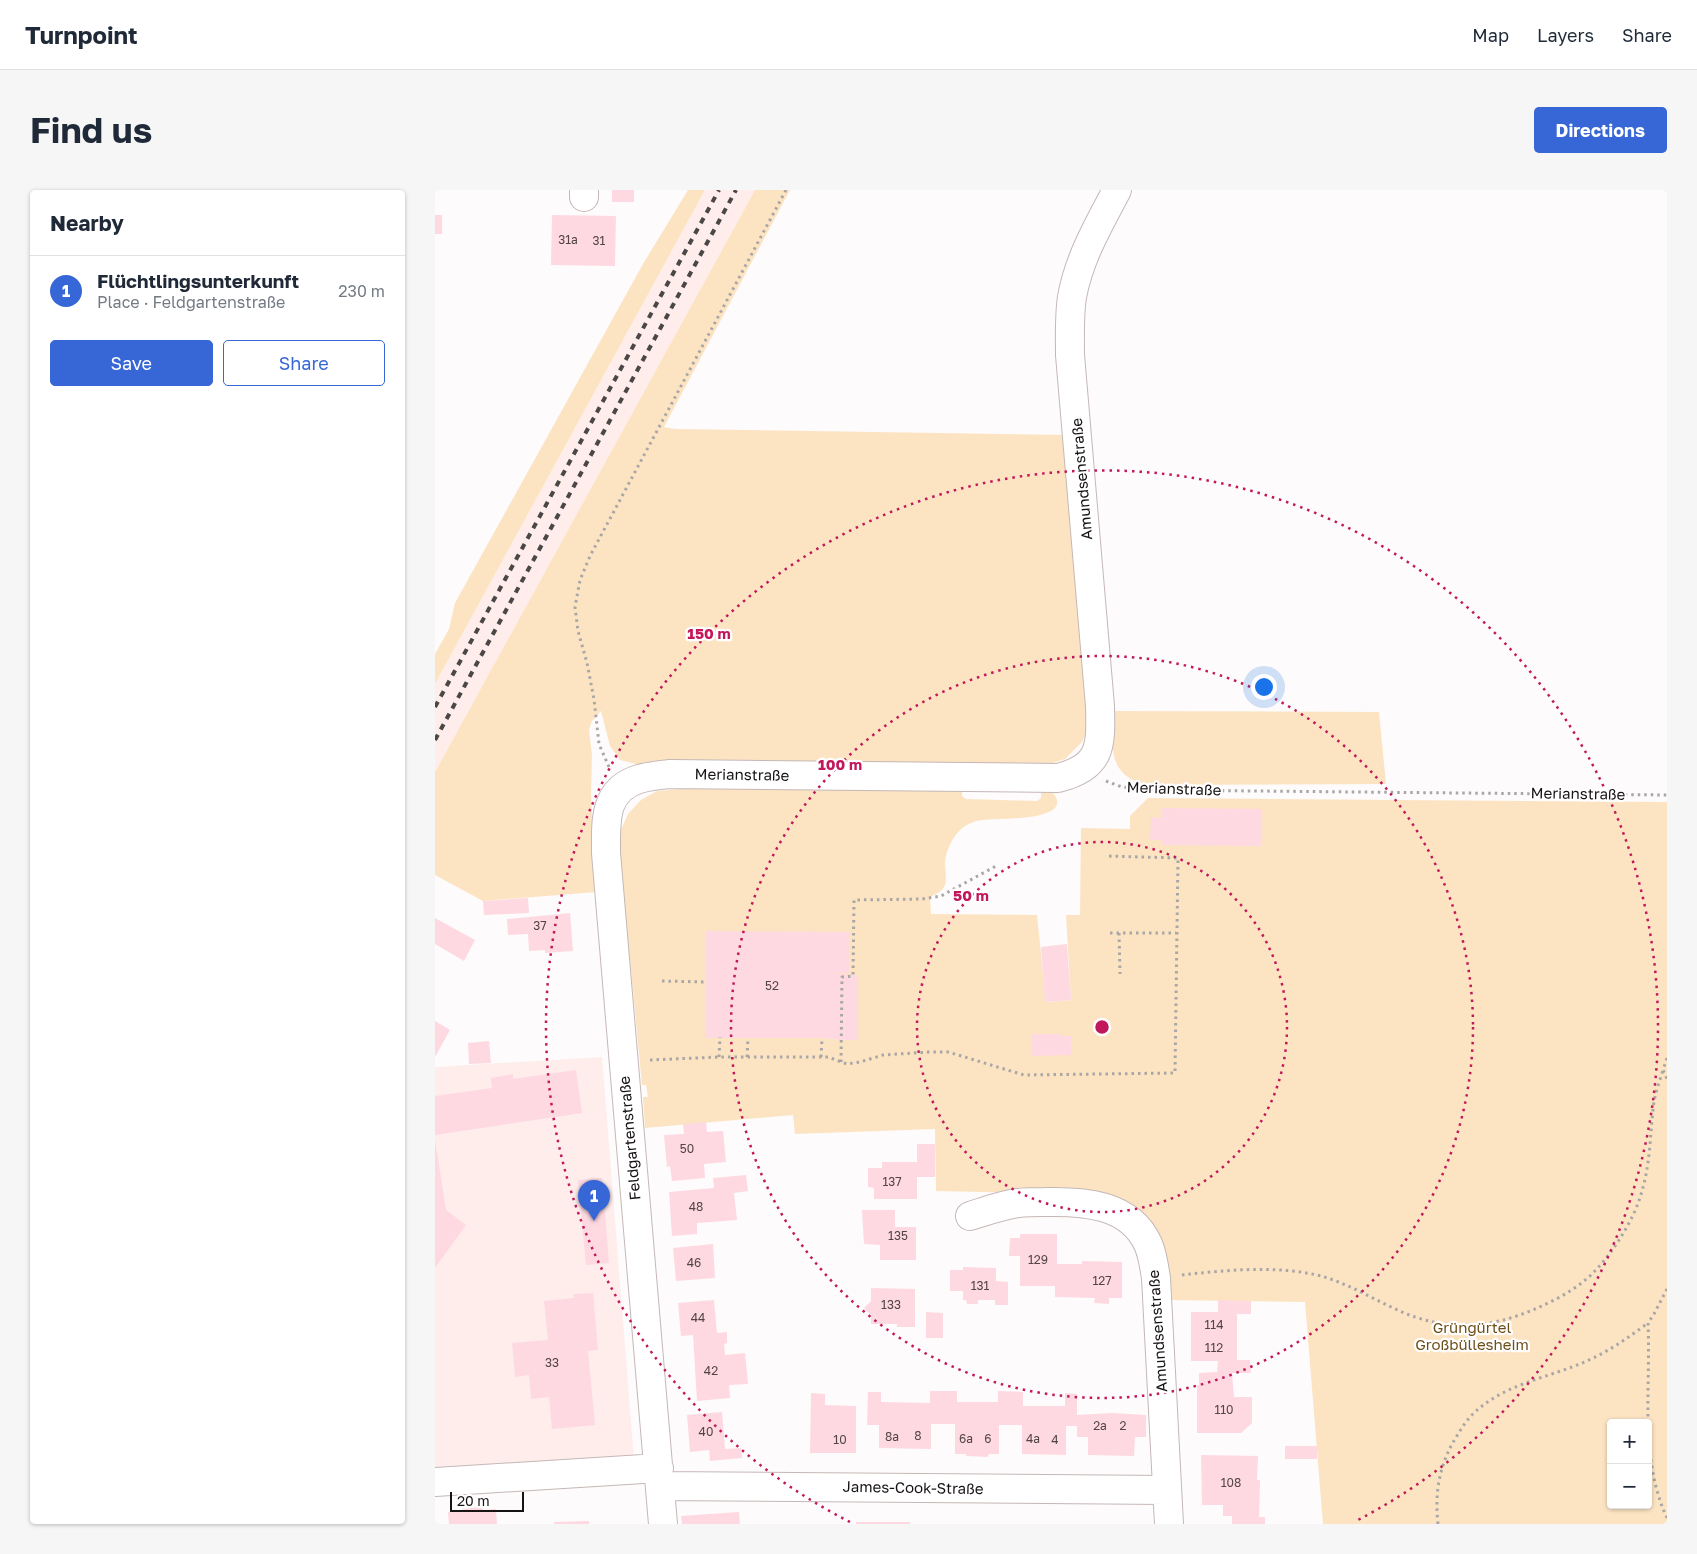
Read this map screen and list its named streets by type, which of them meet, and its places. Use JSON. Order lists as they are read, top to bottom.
{
  "streets": {
    "street": [
      "Amundsenstraße",
      "Merianstraße",
      "Feldgartenstraße",
      "James-Cook-Straße"
    ]
  },
  "crossings": [
    ["Amundsenstraße", "Merianstraße"],
    ["Amundsenstraße", "James-Cook-Straße"],
    ["Merianstraße", "Feldgartenstraße"],
    ["Feldgartenstraße", "James-Cook-Straße"]
  ],
  "parks": ["Grüngürtel Großbüllesheim"],
  "house_numbers": [
    "31a",
    "31",
    "37",
    "52",
    "50",
    "137",
    "48",
    "135",
    "129",
    "46",
    "127",
    "131",
    "133",
    "44",
    "114",
    "112",
    "33",
    "42",
    "110",
    "2a",
    "2",
    "40",
    "8",
    "8a",
    "6a",
    "6",
    "4a",
    "10",
    "4",
    "108"
  ],
  "scale_bar": "20 m",
  "page": {
    "header": "Turnpoint",
    "nav": ["Map", "Layers", "Share"],
    "buttons": [
      "Directions",
      ["Save", "Share"]
    ],
    "title": "Find us",
    "heading": "Nearby",
    "list": [
      {
        "mark": "1",
        "name": "Flüchtlingsunterkunft",
        "note": "Place · Feldgartenstraße",
        "value": "230 m"
      }
    ],
    "pins": "1",
    "map_buttons": ["+", "−"],
    "scale": "20 m"
  },
  "rings": ["150 m", "100 m", "50 m"]
}
